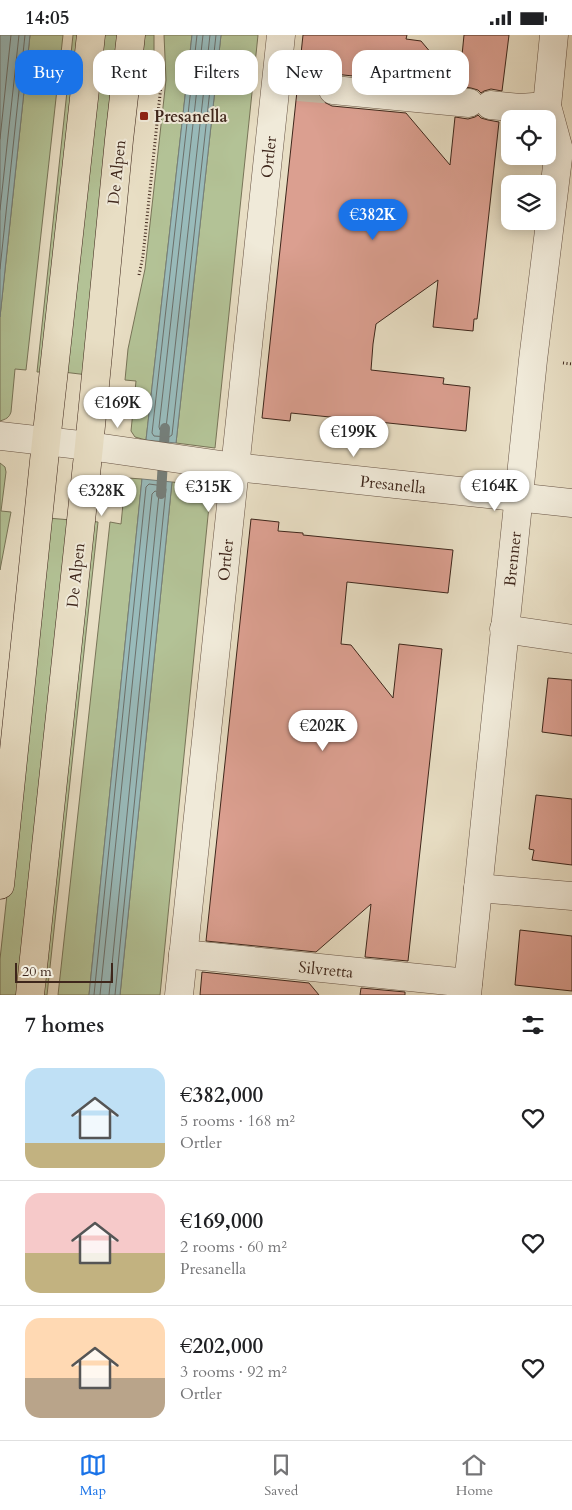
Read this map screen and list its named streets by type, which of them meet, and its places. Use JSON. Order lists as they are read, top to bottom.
{
  "streets": {
    "main road": ["De Alpen"],
    "street": [
      "Ortler",
      "Presanella",
      "Brenner",
      "Silvretta"
    ]
  },
  "crossings": [
    ["Ortler", "Presanella"],
    ["Ortler", "Silvretta"],
    ["De Alpen", "Presanella"],
    ["Presanella", "Brenner"],
    ["Brenner", "Silvretta"]
  ],
  "places": {
    "transit": ["Presanella"]
  },
  "scale_bar": "20 m",
  "page": {
    "status": "14:05",
    "chip": [
      "Buy",
      "Rent",
      "Filters",
      "New",
      "Apartment"
    ],
    "price": [
      "€382K",
      "€169K",
      "€199K",
      "€164K",
      "€315K",
      "€328K",
      "€202K"
    ],
    "scale": "20 m",
    "heading": "7 homes",
    "list": [
      {
        "name": "€382,000",
        "note": "5 rooms · 168 m² · Ortler"
      },
      {
        "name": "€169,000",
        "note": "2 rooms · 60 m² · Presanella"
      },
      {
        "name": "€202,000",
        "note": "3 rooms · 92 m² · Ortler"
      }
    ],
    "tabs": ["Map", "Saved", "Home"]
  }
}
